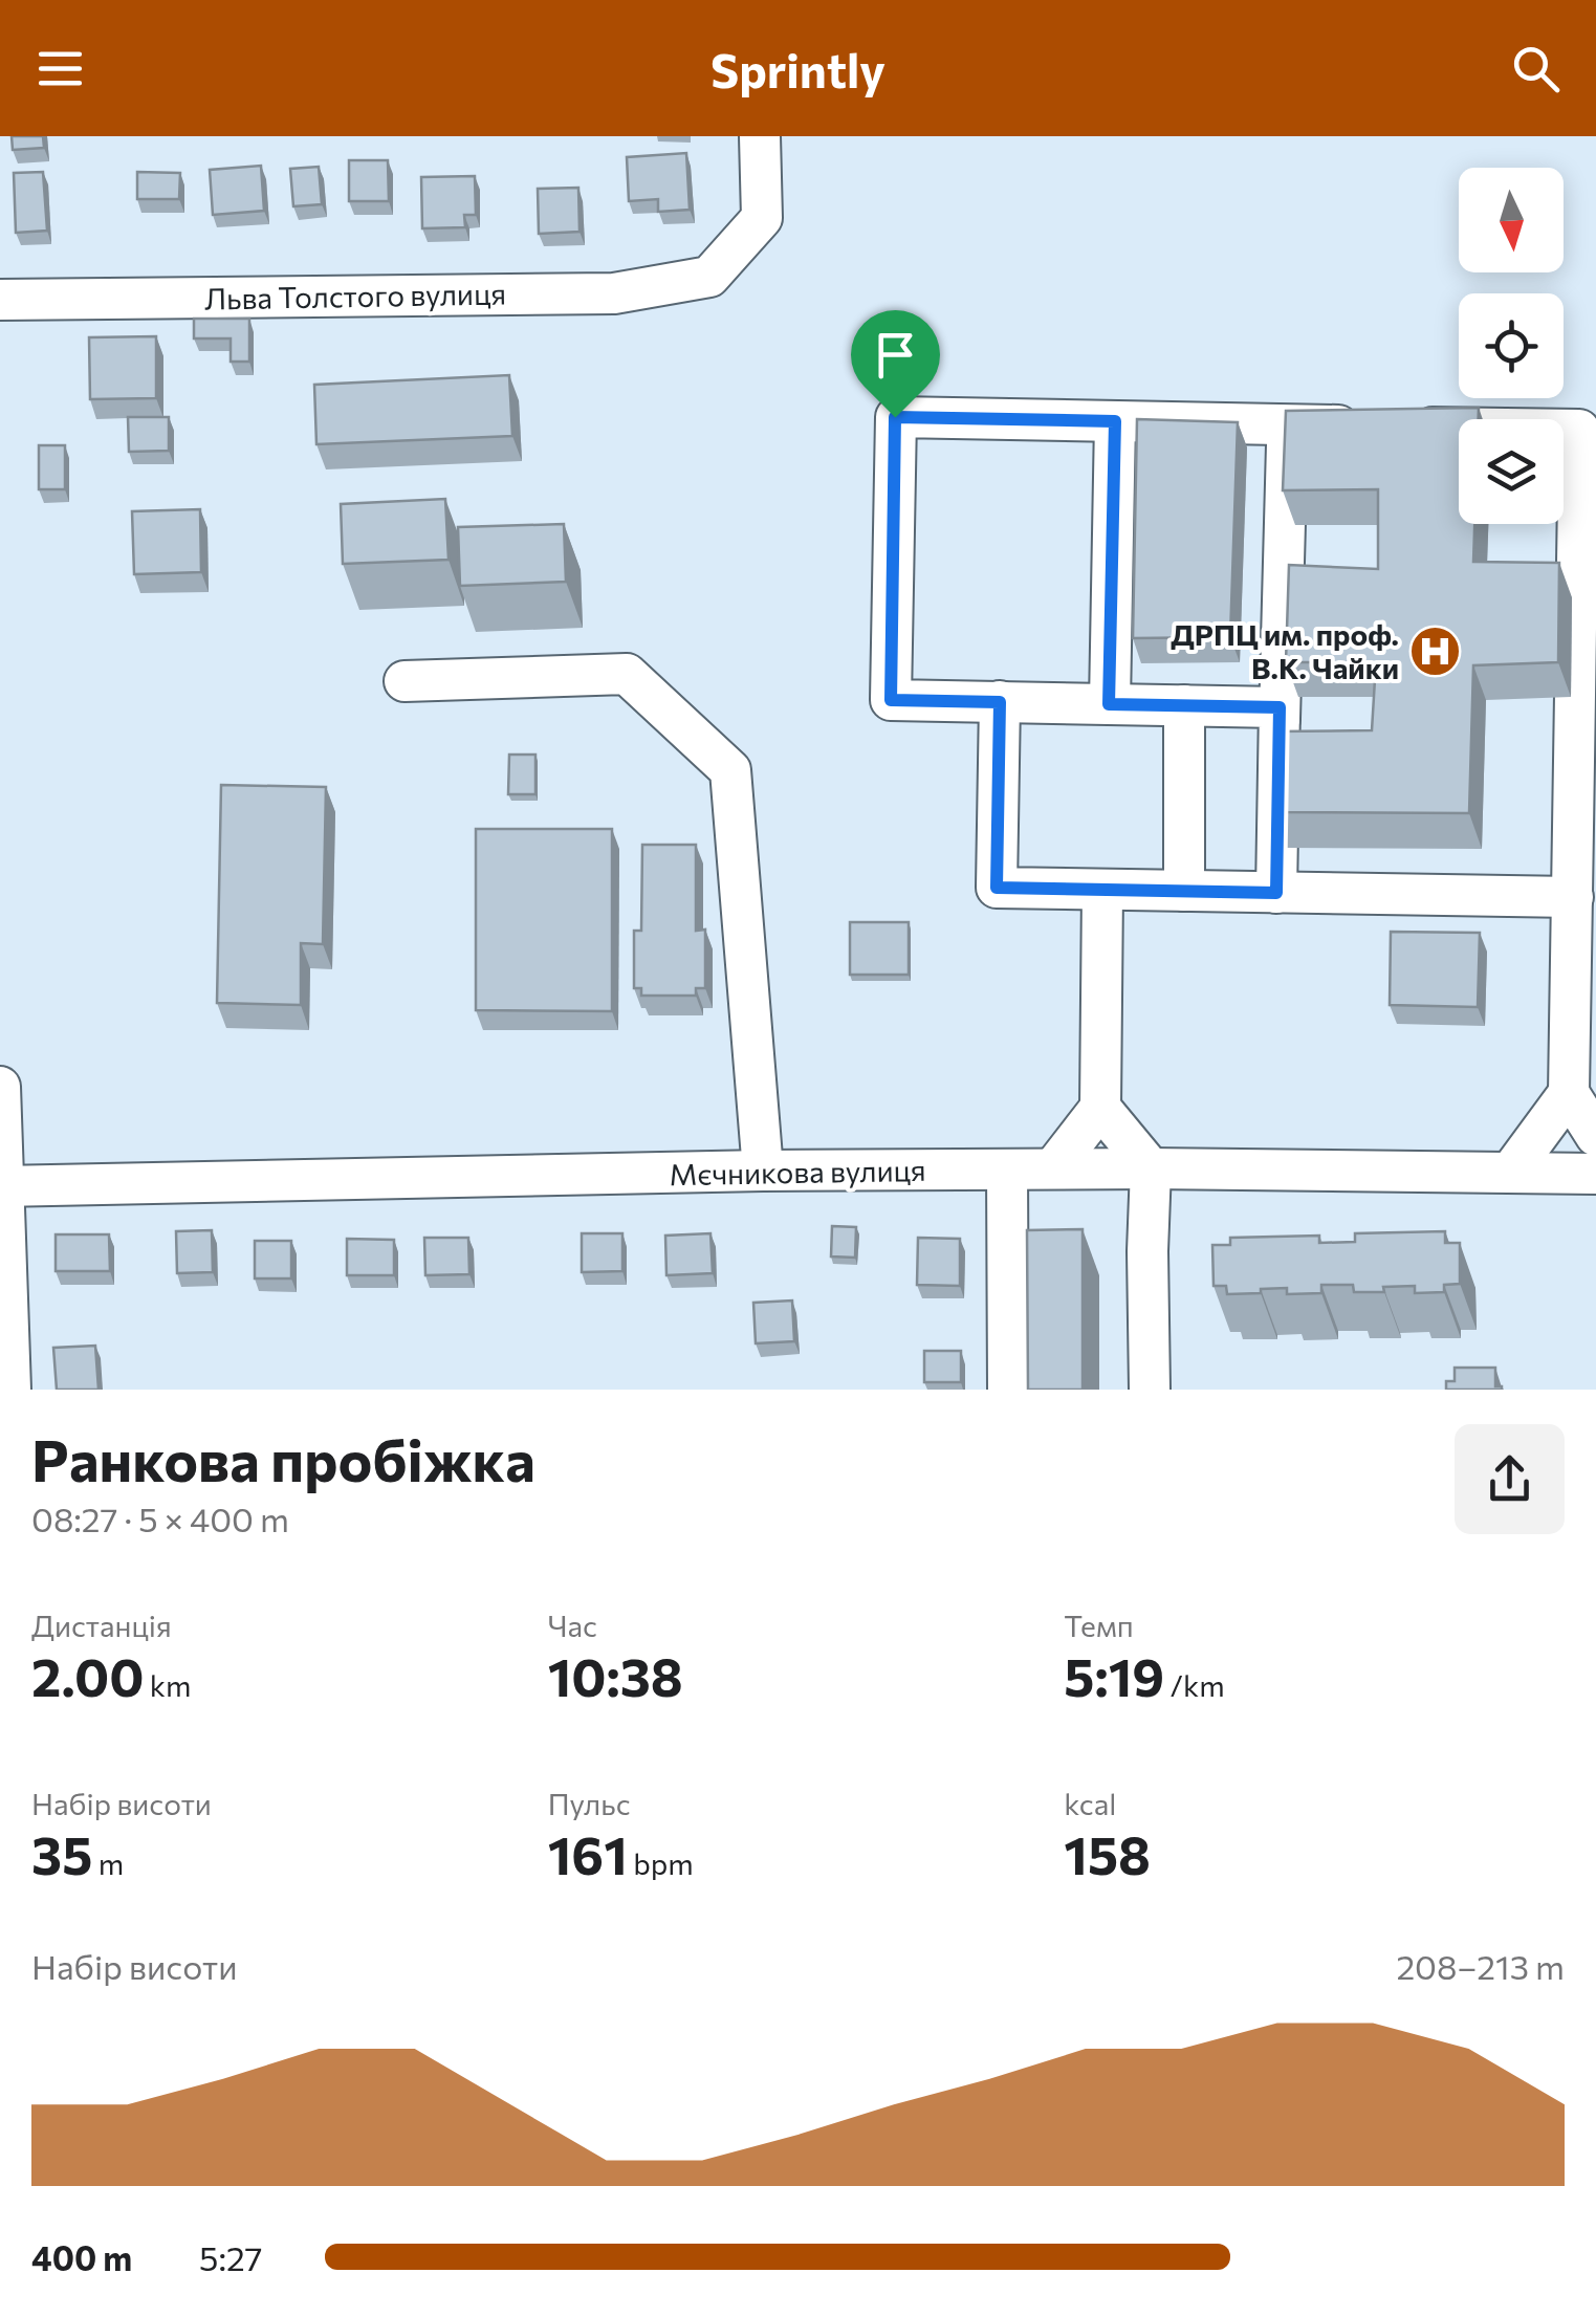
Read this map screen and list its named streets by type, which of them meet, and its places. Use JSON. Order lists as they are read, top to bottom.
{
  "streets": {
    "street": ["Льва Толстого вулиця", "Мєчникова вулиця"]
  },
  "places": {
    "hospital": ["ДРПЦ им. проф. В.К. Чайки"]
  },
  "north": "bottom",
  "page": {
    "header": "Sprintly",
    "heading": ["Ранкова пробіжка", "08:27 · 5 × 400 m"],
    "stats": [
      ["Дистанція", "2.00 km"],
      ["Час", "10:38"],
      ["Темп", "5:19 /km"],
      ["Набір висоти", "35 m"],
      ["Пульс", "161 bpm"],
      ["kcal", "158"]
    ],
    "chart": ["Набір висоти", "208–213 m"],
    "list": [
      {
        "name": "400 m",
        "note": "5:27"
      }
    ]
  }
}
